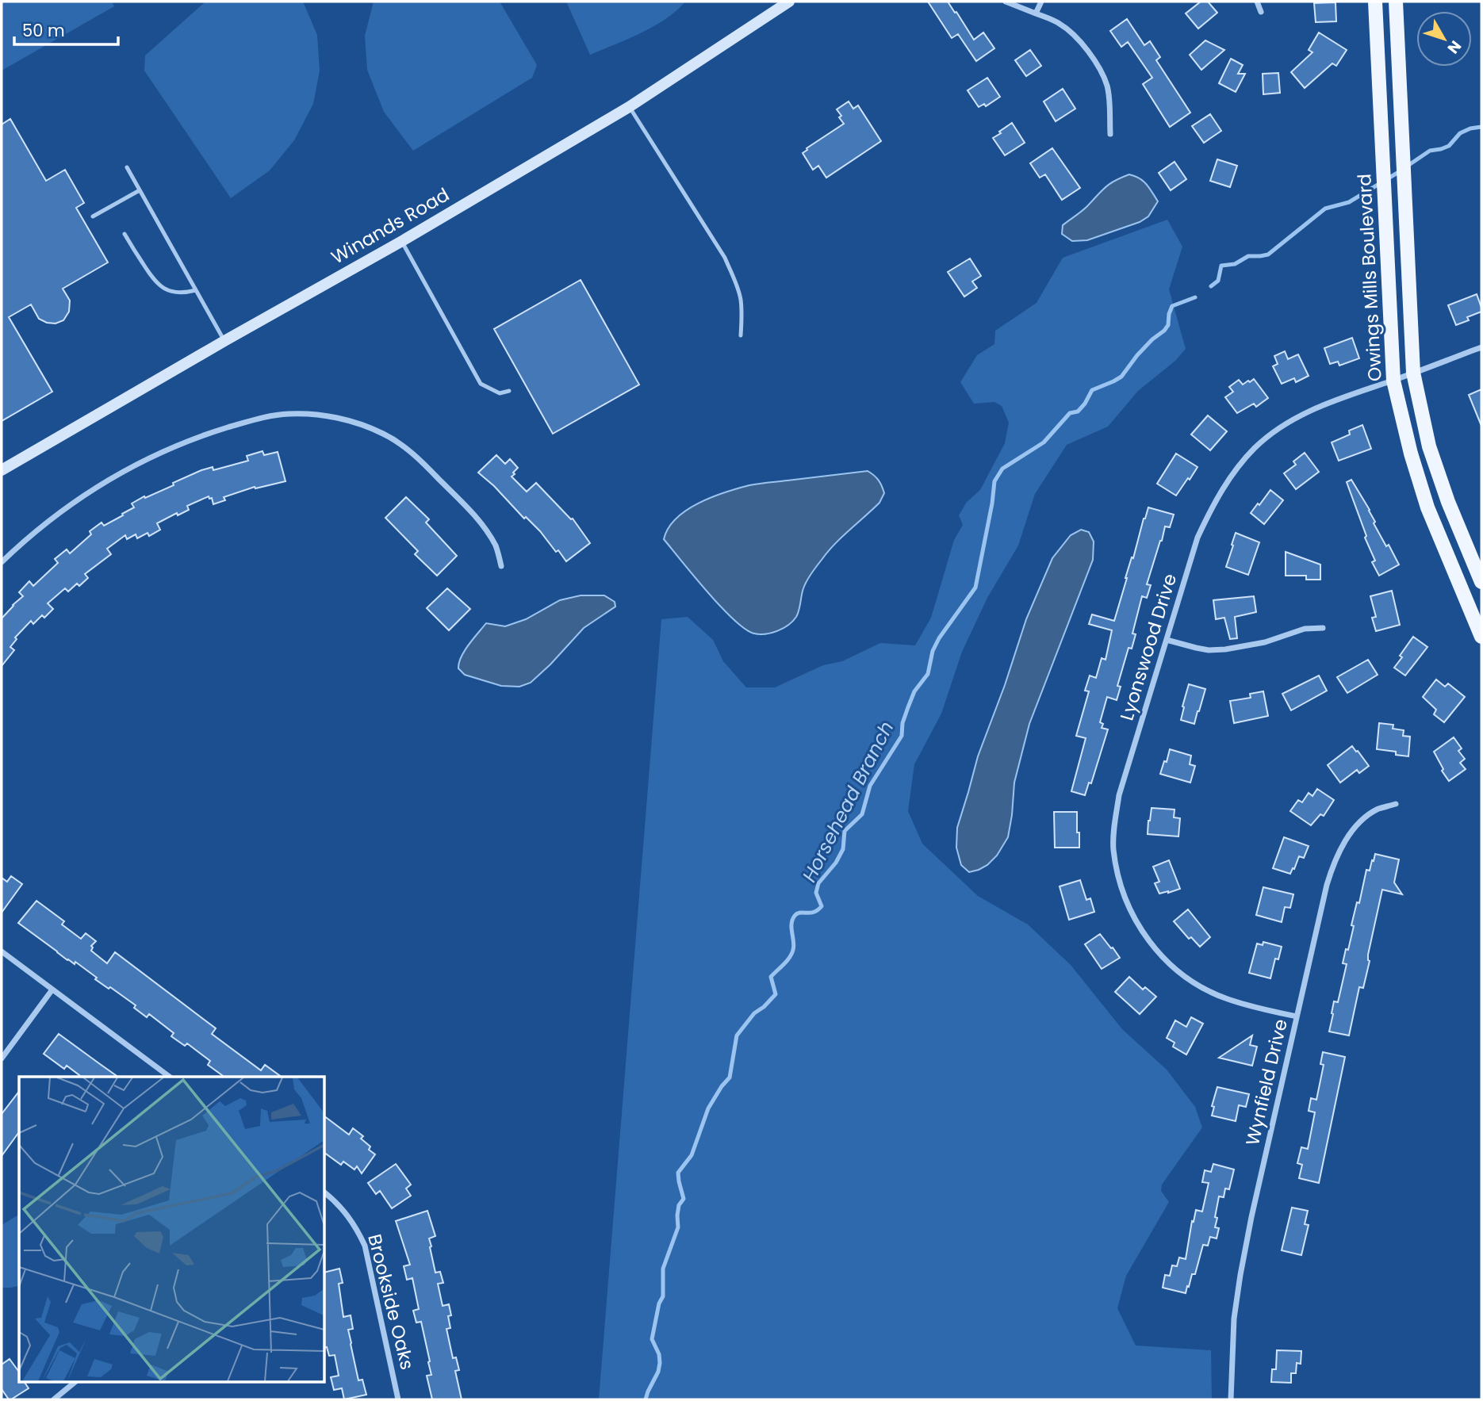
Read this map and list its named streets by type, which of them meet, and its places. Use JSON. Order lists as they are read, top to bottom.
{
  "streets": {
    "main road": ["Owings Mills Boulevard"],
    "street": [
      "Winands Road",
      "Lyonswood Drive",
      "Wynfield Drive",
      "Brookside Oaks"
    ]
  },
  "crossings": [
    ["Owings Mills Boulevard", "Lyonswood Drive"],
    ["Lyonswood Drive", "Wynfield Drive"]
  ],
  "water": ["Horsehead Branch"],
  "scale_bar": "50 m",
  "north": "bottom right"
}
